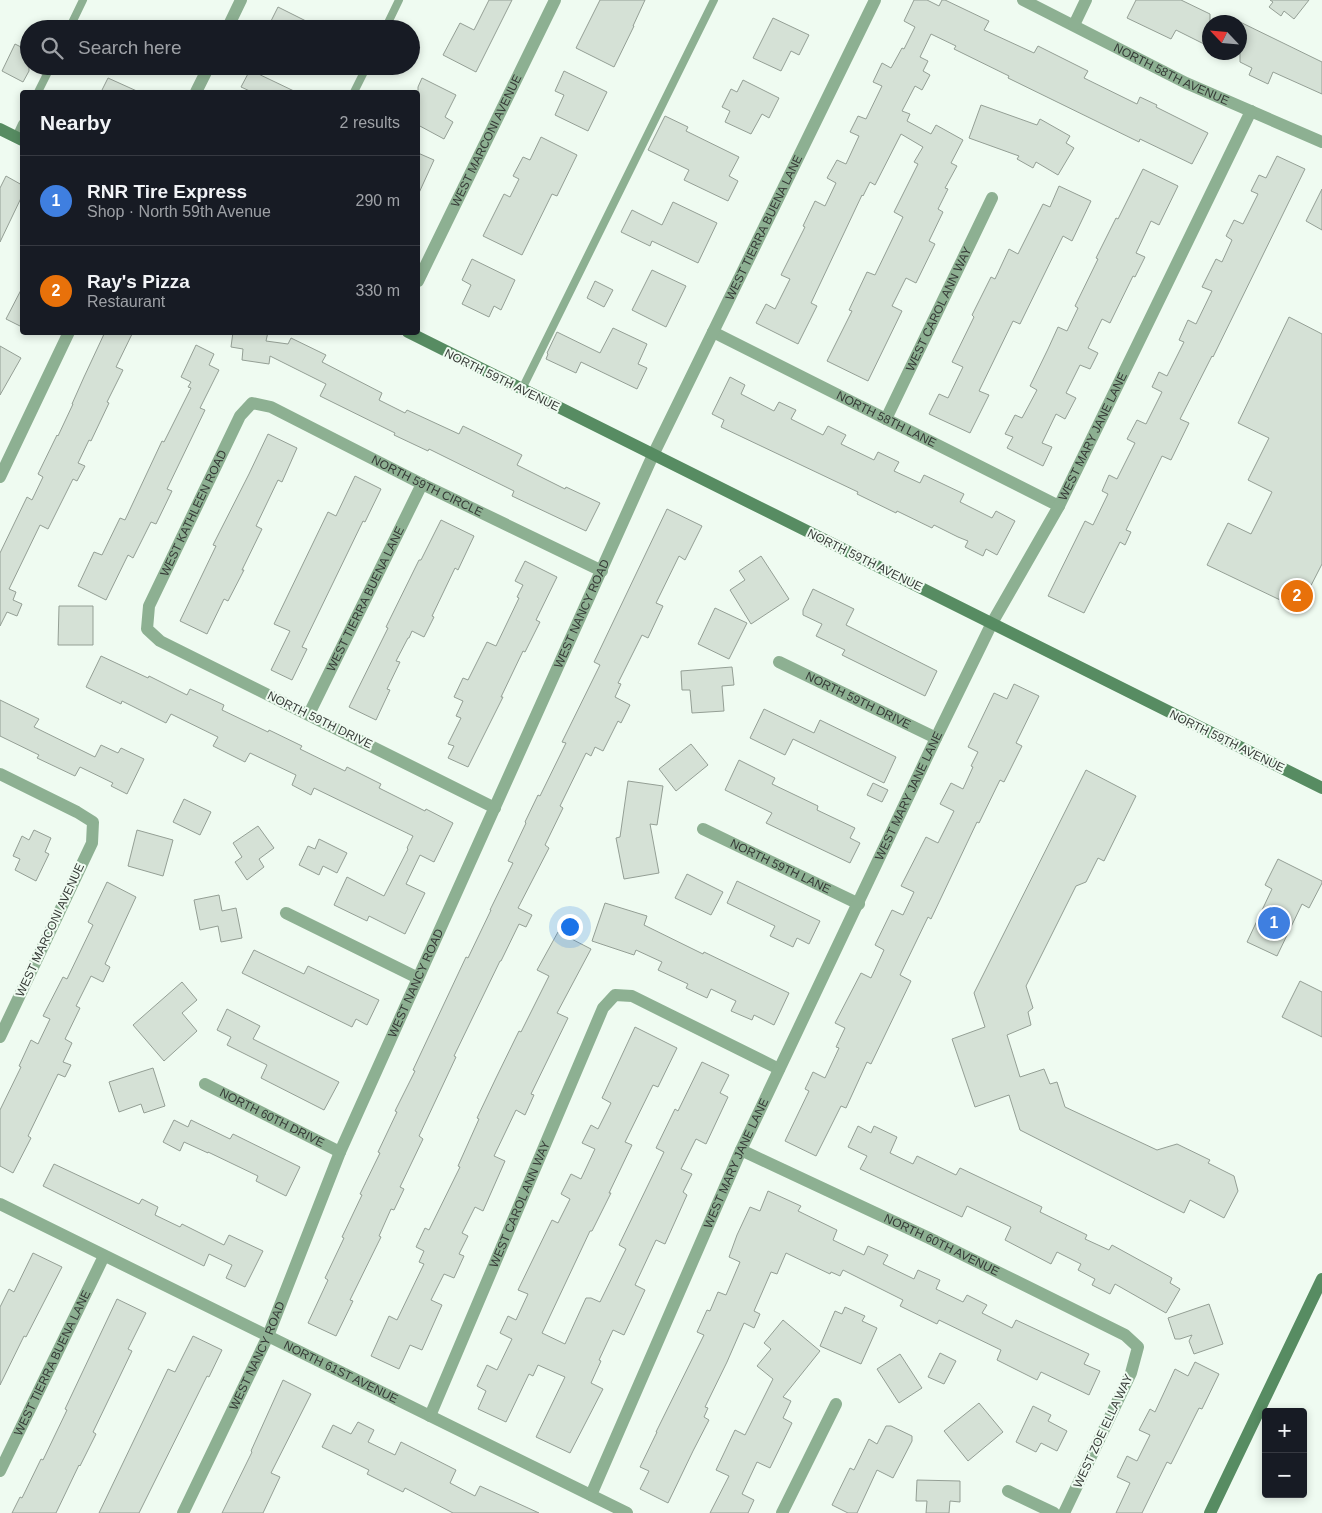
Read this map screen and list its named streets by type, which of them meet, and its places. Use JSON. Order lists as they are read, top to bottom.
{
  "streets": {
    "main road": ["NORTH 59TH AVENUE"],
    "street": [
      "NORTH 58TH AVENUE",
      "WEST MARCONI AVENUE",
      "WEST TIERRA BUENA LANE",
      "WEST CAROL ANN WAY",
      "NORTH 58TH LANE",
      "WEST MARY JANE LANE",
      "NORTH 59TH CIRCLE",
      "WEST KATHLEEN ROAD",
      "WEST NANCY ROAD",
      "NORTH 59TH DRIVE",
      "NORTH 59TH LANE",
      "NORTH 60TH DRIVE",
      "NORTH 60TH AVENUE",
      "NORTH 61ST AVENUE",
      "WEST ZOE ELLA WAY"
    ]
  },
  "crossings": [
    ["NORTH 58TH AVENUE", "WEST MARY JANE LANE"],
    ["WEST TIERRA BUENA LANE", "NORTH 59TH AVENUE"],
    ["WEST TIERRA BUENA LANE", "NORTH 58TH LANE"],
    ["WEST TIERRA BUENA LANE", "NORTH 59TH CIRCLE"],
    ["WEST TIERRA BUENA LANE", "WEST NANCY ROAD"],
    ["WEST TIERRA BUENA LANE", "NORTH 59TH DRIVE"],
    ["WEST TIERRA BUENA LANE", "NORTH 61ST AVENUE"],
    ["WEST CAROL ANN WAY", "NORTH 58TH LANE"],
    ["WEST CAROL ANN WAY", "WEST MARY JANE LANE"],
    ["WEST CAROL ANN WAY", "NORTH 61ST AVENUE"],
    ["NORTH 59TH AVENUE", "WEST MARY JANE LANE"],
    ["NORTH 59TH AVENUE", "WEST NANCY ROAD"],
    ["NORTH 58TH LANE", "WEST MARY JANE LANE"],
    ["WEST MARY JANE LANE", "NORTH 59TH DRIVE"],
    ["WEST MARY JANE LANE", "NORTH 59TH LANE"],
    ["WEST MARY JANE LANE", "NORTH 60TH AVENUE"],
    ["WEST MARY JANE LANE", "NORTH 61ST AVENUE"],
    ["NORTH 59TH CIRCLE", "WEST KATHLEEN ROAD"],
    ["NORTH 59TH CIRCLE", "WEST NANCY ROAD"],
    ["WEST KATHLEEN ROAD", "NORTH 59TH DRIVE"],
    ["WEST NANCY ROAD", "NORTH 59TH DRIVE"],
    ["WEST NANCY ROAD", "NORTH 60TH DRIVE"],
    ["WEST NANCY ROAD", "NORTH 61ST AVENUE"],
    ["NORTH 60TH AVENUE", "WEST ZOE ELLA WAY"]
  ],
  "north": "top left",
  "page": {
    "search": "Search here",
    "heading": ["Nearby", "2 results"],
    "list": [
      {
        "mark": "1",
        "name": "RNR Tire Express",
        "note": "Shop · North 59th Avenue",
        "value": "290 m"
      },
      {
        "mark": "2",
        "name": "Ray's Pizza",
        "note": "Restaurant",
        "value": "330 m"
      }
    ],
    "pins": ["2", "1"],
    "map_buttons": ["+", "−"]
  }
}
